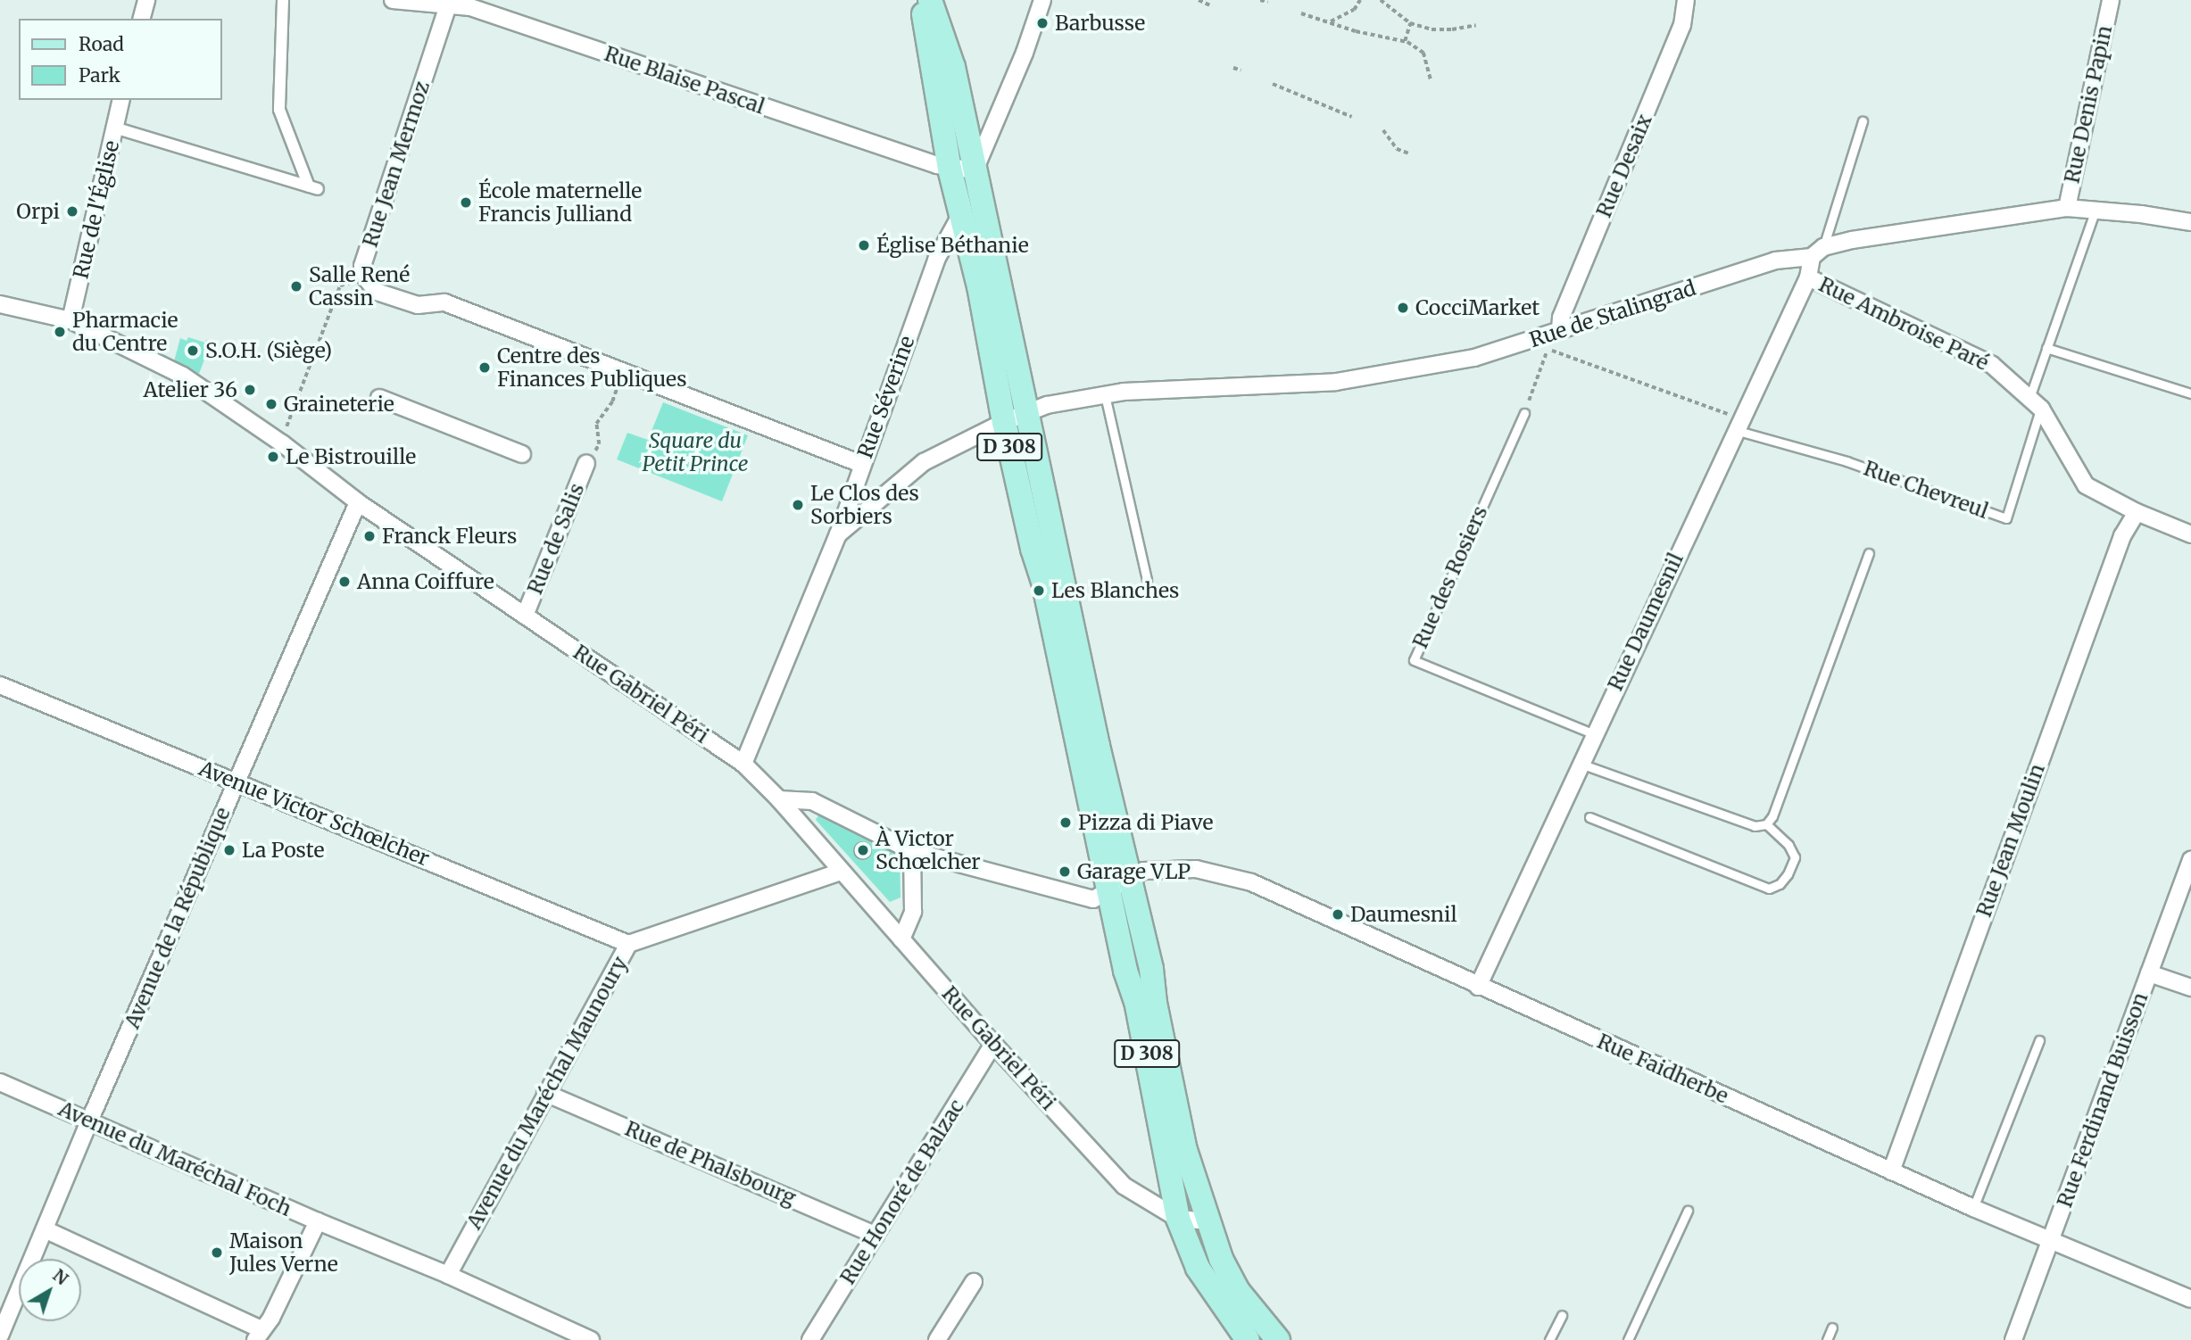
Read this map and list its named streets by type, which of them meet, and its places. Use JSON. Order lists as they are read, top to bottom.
{
  "streets": {
    "main road": ["D 308"],
    "street": [
      "Rue Blaise Pascal",
      "Rue Denis Papin",
      "Rue Jean Mermoz",
      "Rue Desaix",
      "Rue de l'Église",
      "Rue de Stalingrad",
      "Rue Ambroise Paré",
      "Rue Séverine",
      "Rue de Salis",
      "Rue Daumesnil",
      "Rue Gabriel Péri",
      "Avenue Victor Schœlcher",
      "Rue Jean Moulin",
      "Avenue de la République",
      "Rue Faidherbe",
      "Avenue du Maréchal Maunoury",
      "Rue Ferdinand Buisson",
      "Avenue du Maréchal Foch",
      "Rue de Phalsbourg",
      "Rue Honoré de Balzac"
    ],
    "lane": ["Rue Chevreul", "Rue des Rosiers"]
  },
  "crossings": [
    ["Rue Blaise Pascal", "Rue Jean Mermoz"],
    ["Rue Blaise Pascal", "Rue Séverine"],
    ["Rue Blaise Pascal", "D 308"],
    ["Rue Denis Papin", "Rue de Stalingrad"],
    ["Rue Desaix", "Rue de Stalingrad"],
    ["Rue de l'Église", "Rue Gabriel Péri"],
    ["Rue de Stalingrad", "Rue Séverine"],
    ["Rue de Stalingrad", "D 308"],
    ["Rue de Stalingrad", "Rue Daumesnil"],
    ["Rue Ambroise Paré", "Rue Chevreul"],
    ["Rue Ambroise Paré", "Rue Daumesnil"],
    ["Rue Ambroise Paré", "Rue Jean Moulin"],
    ["Rue Séverine", "D 308"],
    ["Rue Séverine", "Rue Gabriel Péri"],
    ["D 308", "Rue Gabriel Péri"],
    ["D 308", "Rue Faidherbe"],
    ["Rue Chevreul", "Rue Daumesnil"],
    ["Rue de Salis", "Rue Gabriel Péri"],
    ["Rue des Rosiers", "Rue Daumesnil"],
    ["Rue Daumesnil", "Rue Faidherbe"],
    ["Rue Gabriel Péri", "Avenue de la République"],
    ["Rue Gabriel Péri", "Avenue du Maréchal Maunoury"],
    ["Rue Gabriel Péri", "Rue Honoré de Balzac"],
    ["Avenue Victor Schœlcher", "Avenue de la République"],
    ["Avenue Victor Schœlcher", "Avenue du Maréchal Maunoury"],
    ["Rue Jean Moulin", "Rue Faidherbe"],
    ["Avenue de la République", "Avenue du Maréchal Foch"],
    ["Rue Faidherbe", "Rue Ferdinand Buisson"],
    ["Avenue du Maréchal Maunoury", "Avenue du Maréchal Foch"],
    ["Avenue du Maréchal Maunoury", "Rue de Phalsbourg"],
    ["Rue de Phalsbourg", "Rue Honoré de Balzac"]
  ],
  "parks": ["Square du Petit Prince"],
  "places": [
    "Barbusse",
    "École maternelle Francis Julliand",
    "Orpi",
    "Église Béthanie",
    "Salle René Cassin",
    "CocciMarket",
    "Pharmacie du Centre",
    "S.O.H. (Siège)",
    "Centre des Finances Publiques",
    "Atelier 36",
    "Graineterie",
    "Le Bistrouille",
    "Le Clos des Sorbiers",
    "Franck Fleurs",
    "Anna Coiffure",
    "Les Blanches",
    "Pizza di Piave",
    "La Poste",
    "À Victor Schœlcher",
    "Garage VLP",
    "Daumesnil",
    "Maison Jules Verne"
  ],
  "legend": ["Road", "Park"],
  "north": "top right"
}
